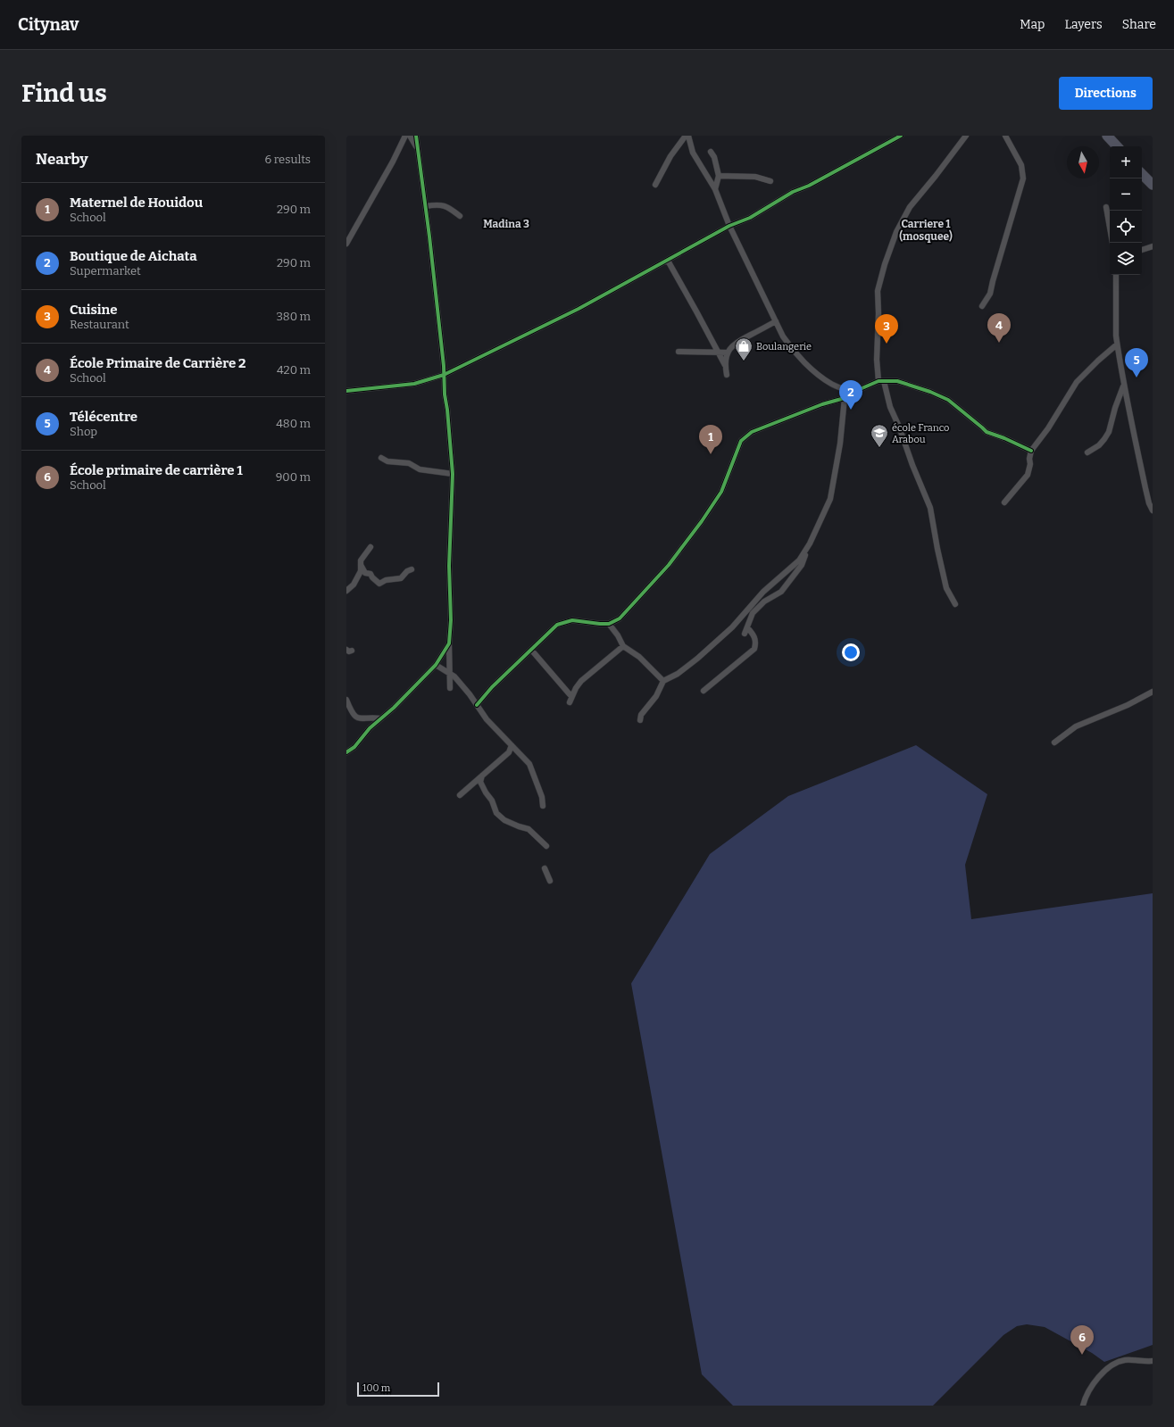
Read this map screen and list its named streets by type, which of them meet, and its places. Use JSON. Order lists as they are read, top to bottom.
{
  "districts": ["Madina 3", "Carriere 1 (mosquee)"],
  "places": {
    "shop": ["Boulangerie"],
    "school or university": ["école Franco Arabou"]
  },
  "scale_bar": "100 m",
  "north": "bottom",
  "page": {
    "header": "Citynav",
    "nav": ["Map", "Layers", "Share"],
    "buttons": "Directions",
    "title": "Find us",
    "heading": ["Nearby", "6 results"],
    "map_buttons": ["+", "−"],
    "list": [
      {
        "mark": "1",
        "name": "Maternel de Houidou",
        "note": "School",
        "value": "290 m"
      },
      {
        "mark": "2",
        "name": "Boutique de Aichata",
        "note": "Supermarket",
        "value": "290 m"
      },
      {
        "mark": "3",
        "name": "Cuisine",
        "note": "Restaurant",
        "value": "380 m"
      },
      {
        "mark": "4",
        "name": "École Primaire de Carrière 2",
        "note": "School",
        "value": "420 m"
      },
      {
        "mark": "5",
        "name": "Télécentre",
        "note": "Shop",
        "value": "480 m"
      },
      {
        "mark": "6",
        "name": "École primaire de carrière 1",
        "note": "School",
        "value": "900 m"
      }
    ],
    "pins": [
      "4",
      "3",
      "5",
      "2",
      "1",
      "6"
    ],
    "scale": "100 m"
  }
}
